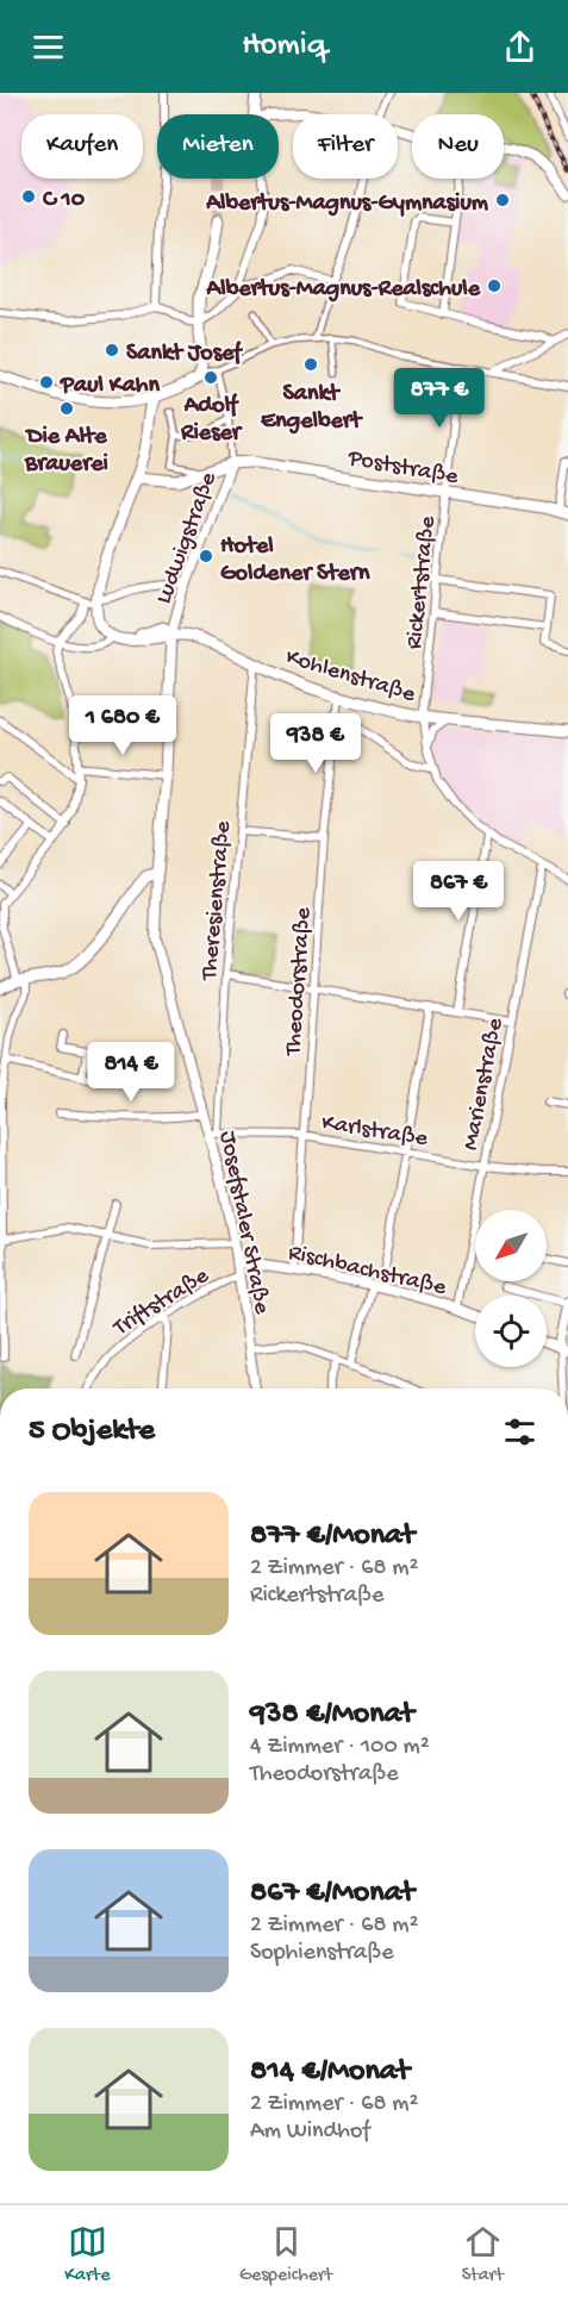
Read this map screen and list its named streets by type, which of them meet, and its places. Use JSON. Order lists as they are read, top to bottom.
{
  "streets": {
    "main road": ["Poststraße", "Kohlenstraße", "Josefstaler Straße"],
    "street": [
      "Ludwigstraße",
      "Rickertstraße",
      "Theresienstraße",
      "Theodorstraße",
      "Marienstraße",
      "Karlstraße",
      "Rischbachstraße",
      "Triftstraße"
    ]
  },
  "crossings": [
    ["Poststraße", "Ludwigstraße"],
    ["Poststraße", "Rickertstraße"],
    ["Ludwigstraße", "Kohlenstraße"],
    ["Ludwigstraße", "Josefstaler Straße"],
    ["Rickertstraße", "Kohlenstraße"],
    ["Rickertstraße", "Marienstraße"],
    ["Kohlenstraße", "Theresienstraße"],
    ["Kohlenstraße", "Theodorstraße"],
    ["Kohlenstraße", "Josefstaler Straße"],
    ["Theresienstraße", "Karlstraße"],
    ["Theresienstraße", "Josefstaler Straße"],
    ["Theodorstraße", "Karlstraße"],
    ["Theodorstraße", "Rischbachstraße"],
    ["Marienstraße", "Karlstraße"],
    ["Marienstraße", "Rischbachstraße"],
    ["Karlstraße", "Josefstaler Straße"],
    ["Josefstaler Straße", "Rischbachstraße"],
    ["Josefstaler Straße", "Triftstraße"]
  ],
  "places": [
    "C 10",
    "Albertus-Magnus-Gymnasium",
    "Albertus-Magnus-Realschule",
    "Sankt Josef",
    "Sankt Engelbert",
    "Adolf Rieser",
    "Paul Kahn",
    "Die Alte Brauerei",
    "Hotel Goldener Stern"
  ],
  "north": "bottom left",
  "page": {
    "header": "Homiq",
    "chip": [
      "Kaufen",
      "Mieten",
      "Filter",
      "Neu"
    ],
    "price": [
      "877 €",
      "1 680 €",
      "938 €",
      "867 €",
      "814 €"
    ],
    "heading": "5 Objekte",
    "list": [
      {
        "name": "877 €/Monat",
        "note": "2 Zimmer · 68 m² · Rickertstraße"
      },
      {
        "name": "938 €/Monat",
        "note": "4 Zimmer · 100 m² · Theodorstraße"
      },
      {
        "name": "867 €/Monat",
        "note": "2 Zimmer · 68 m² · Sophienstraße"
      },
      {
        "name": "814 €/Monat",
        "note": "2 Zimmer · 68 m² · Am Windhof"
      }
    ],
    "tabs": ["Karte", "Gespeichert", "Start"]
  }
}
